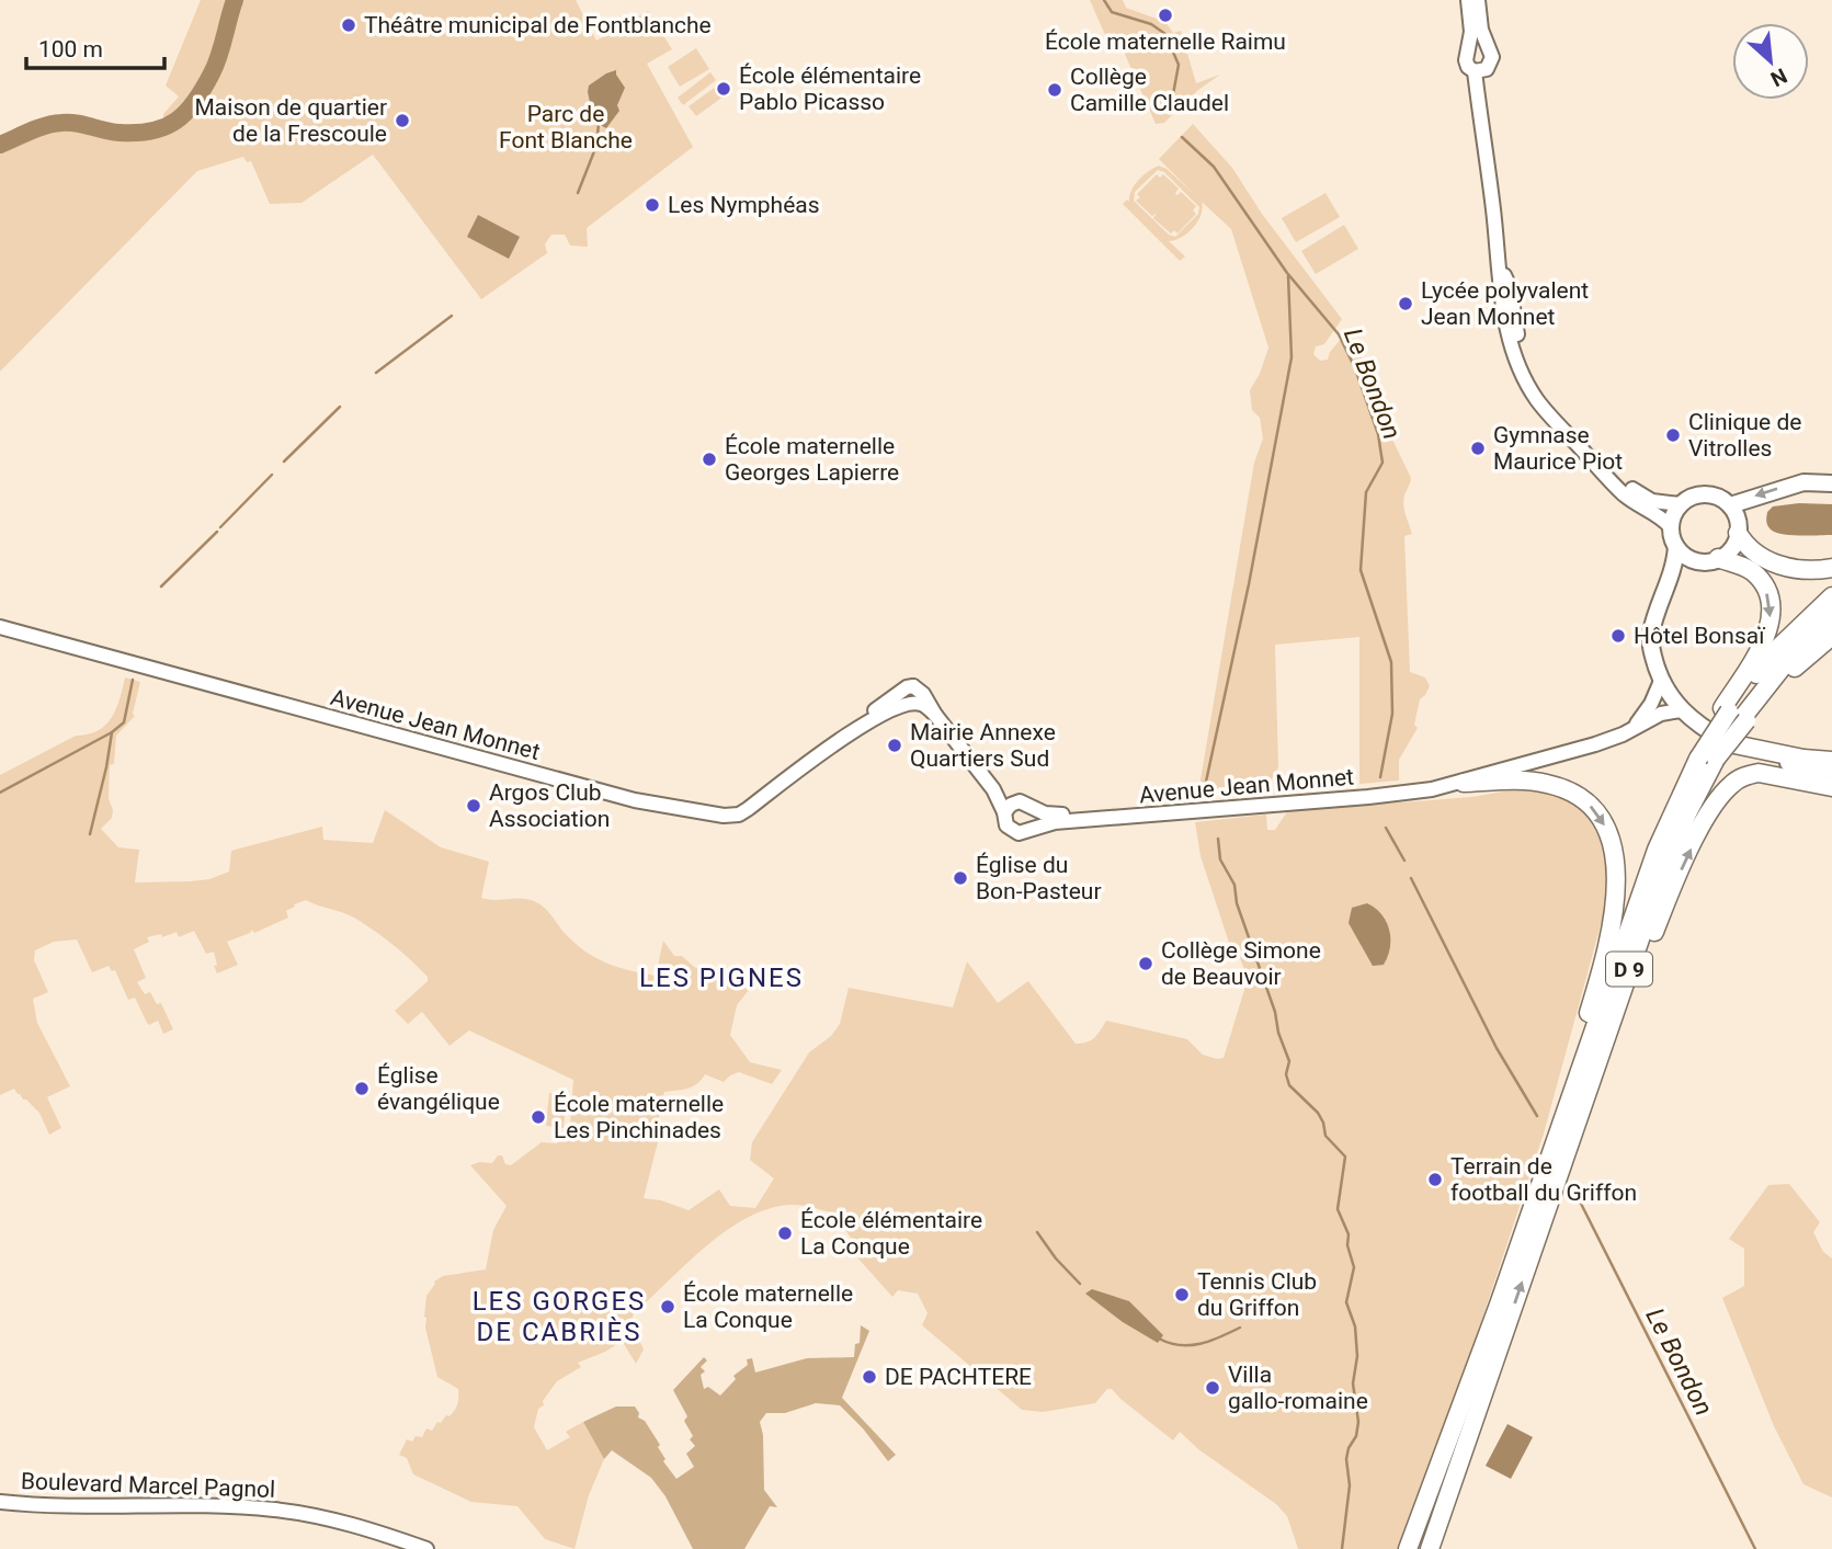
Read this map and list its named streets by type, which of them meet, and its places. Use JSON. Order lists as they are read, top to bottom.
{
  "streets": {
    "highway": ["D 9"],
    "street": ["Avenue Jean Monnet", "Boulevard Marcel Pagnol"]
  },
  "districts": ["LES PIGNES", "LES GORGES DE CABRIÈS"],
  "water": ["Le Bondon"],
  "parks": ["Parc de Font Blanche"],
  "places": [
    "École maternelle Raimu",
    "Théâtre municipal de Fontblanche",
    "École élémentaire Pablo Picasso",
    "Collège Camille Claudel",
    "Maison de quartier de la Frescoule",
    "Les Nymphéas",
    "Lycée polyvalent Jean Monnet",
    "Clinique de Vitrolles",
    "Gymnase Maurice Piot",
    "École maternelle Georges Lapierre",
    "Hôtel Bonsaï",
    "Mairie Annexe Quartiers Sud",
    "Argos Club Association",
    "Église du Bon-Pasteur",
    "Collège Simone de Beauvoir",
    "Église évangélique",
    "École maternelle Les Pinchinades",
    "Terrain de football du Griffon",
    "École élémentaire La Conque",
    "Tennis Club du Griffon",
    "École maternelle La Conque",
    "DE PACHTERE",
    "Villa gallo-romaine"
  ],
  "scale_bar": "100 m",
  "north": "bottom right"
}
